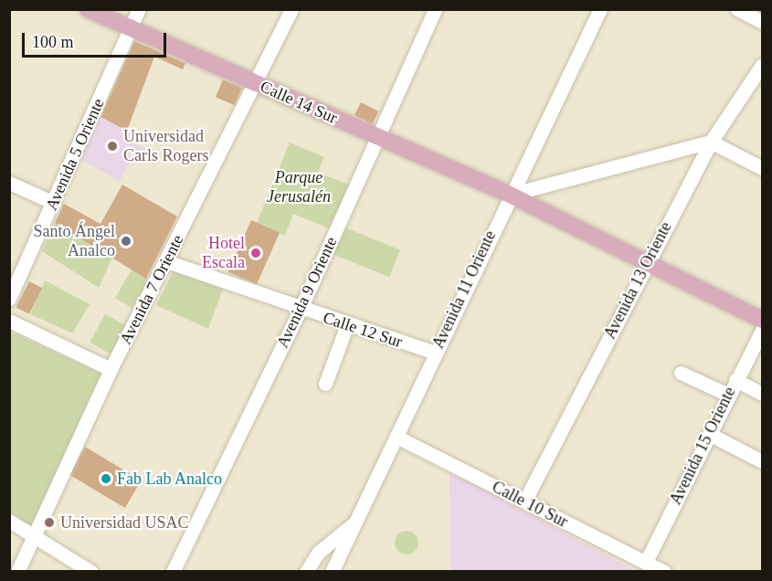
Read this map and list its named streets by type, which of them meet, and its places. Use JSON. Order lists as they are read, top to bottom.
{
  "streets": {
    "main road": ["Calle 14 Sur"],
    "street": [
      "Avenida 5 Oriente",
      "Avenida 13 Oriente",
      "Avenida 7 Oriente",
      "Avenida 11 Oriente",
      "Avenida 9 Oriente",
      "Calle 12 Sur",
      "Avenida 15 Oriente",
      "Calle 10 Sur"
    ]
  },
  "crossings": [
    ["Calle 14 Sur", "Avenida 5 Oriente"],
    ["Calle 14 Sur", "Avenida 13 Oriente"],
    ["Calle 14 Sur", "Avenida 7 Oriente"],
    ["Calle 14 Sur", "Avenida 11 Oriente"],
    ["Calle 14 Sur", "Avenida 9 Oriente"],
    ["Avenida 13 Oriente", "Calle 10 Sur"],
    ["Avenida 7 Oriente", "Calle 12 Sur"],
    ["Avenida 11 Oriente", "Calle 12 Sur"],
    ["Avenida 11 Oriente", "Calle 10 Sur"],
    ["Avenida 9 Oriente", "Calle 12 Sur"],
    ["Avenida 15 Oriente", "Calle 10 Sur"]
  ],
  "parks": ["Parque Jerusalén"],
  "places": [
    "Universidad Carls Rogers",
    "Santo Ángel Analco",
    "Hotel Escala",
    "Fab Lab Analco",
    "Universidad USAC"
  ],
  "scale_bar": "100 m"
}
